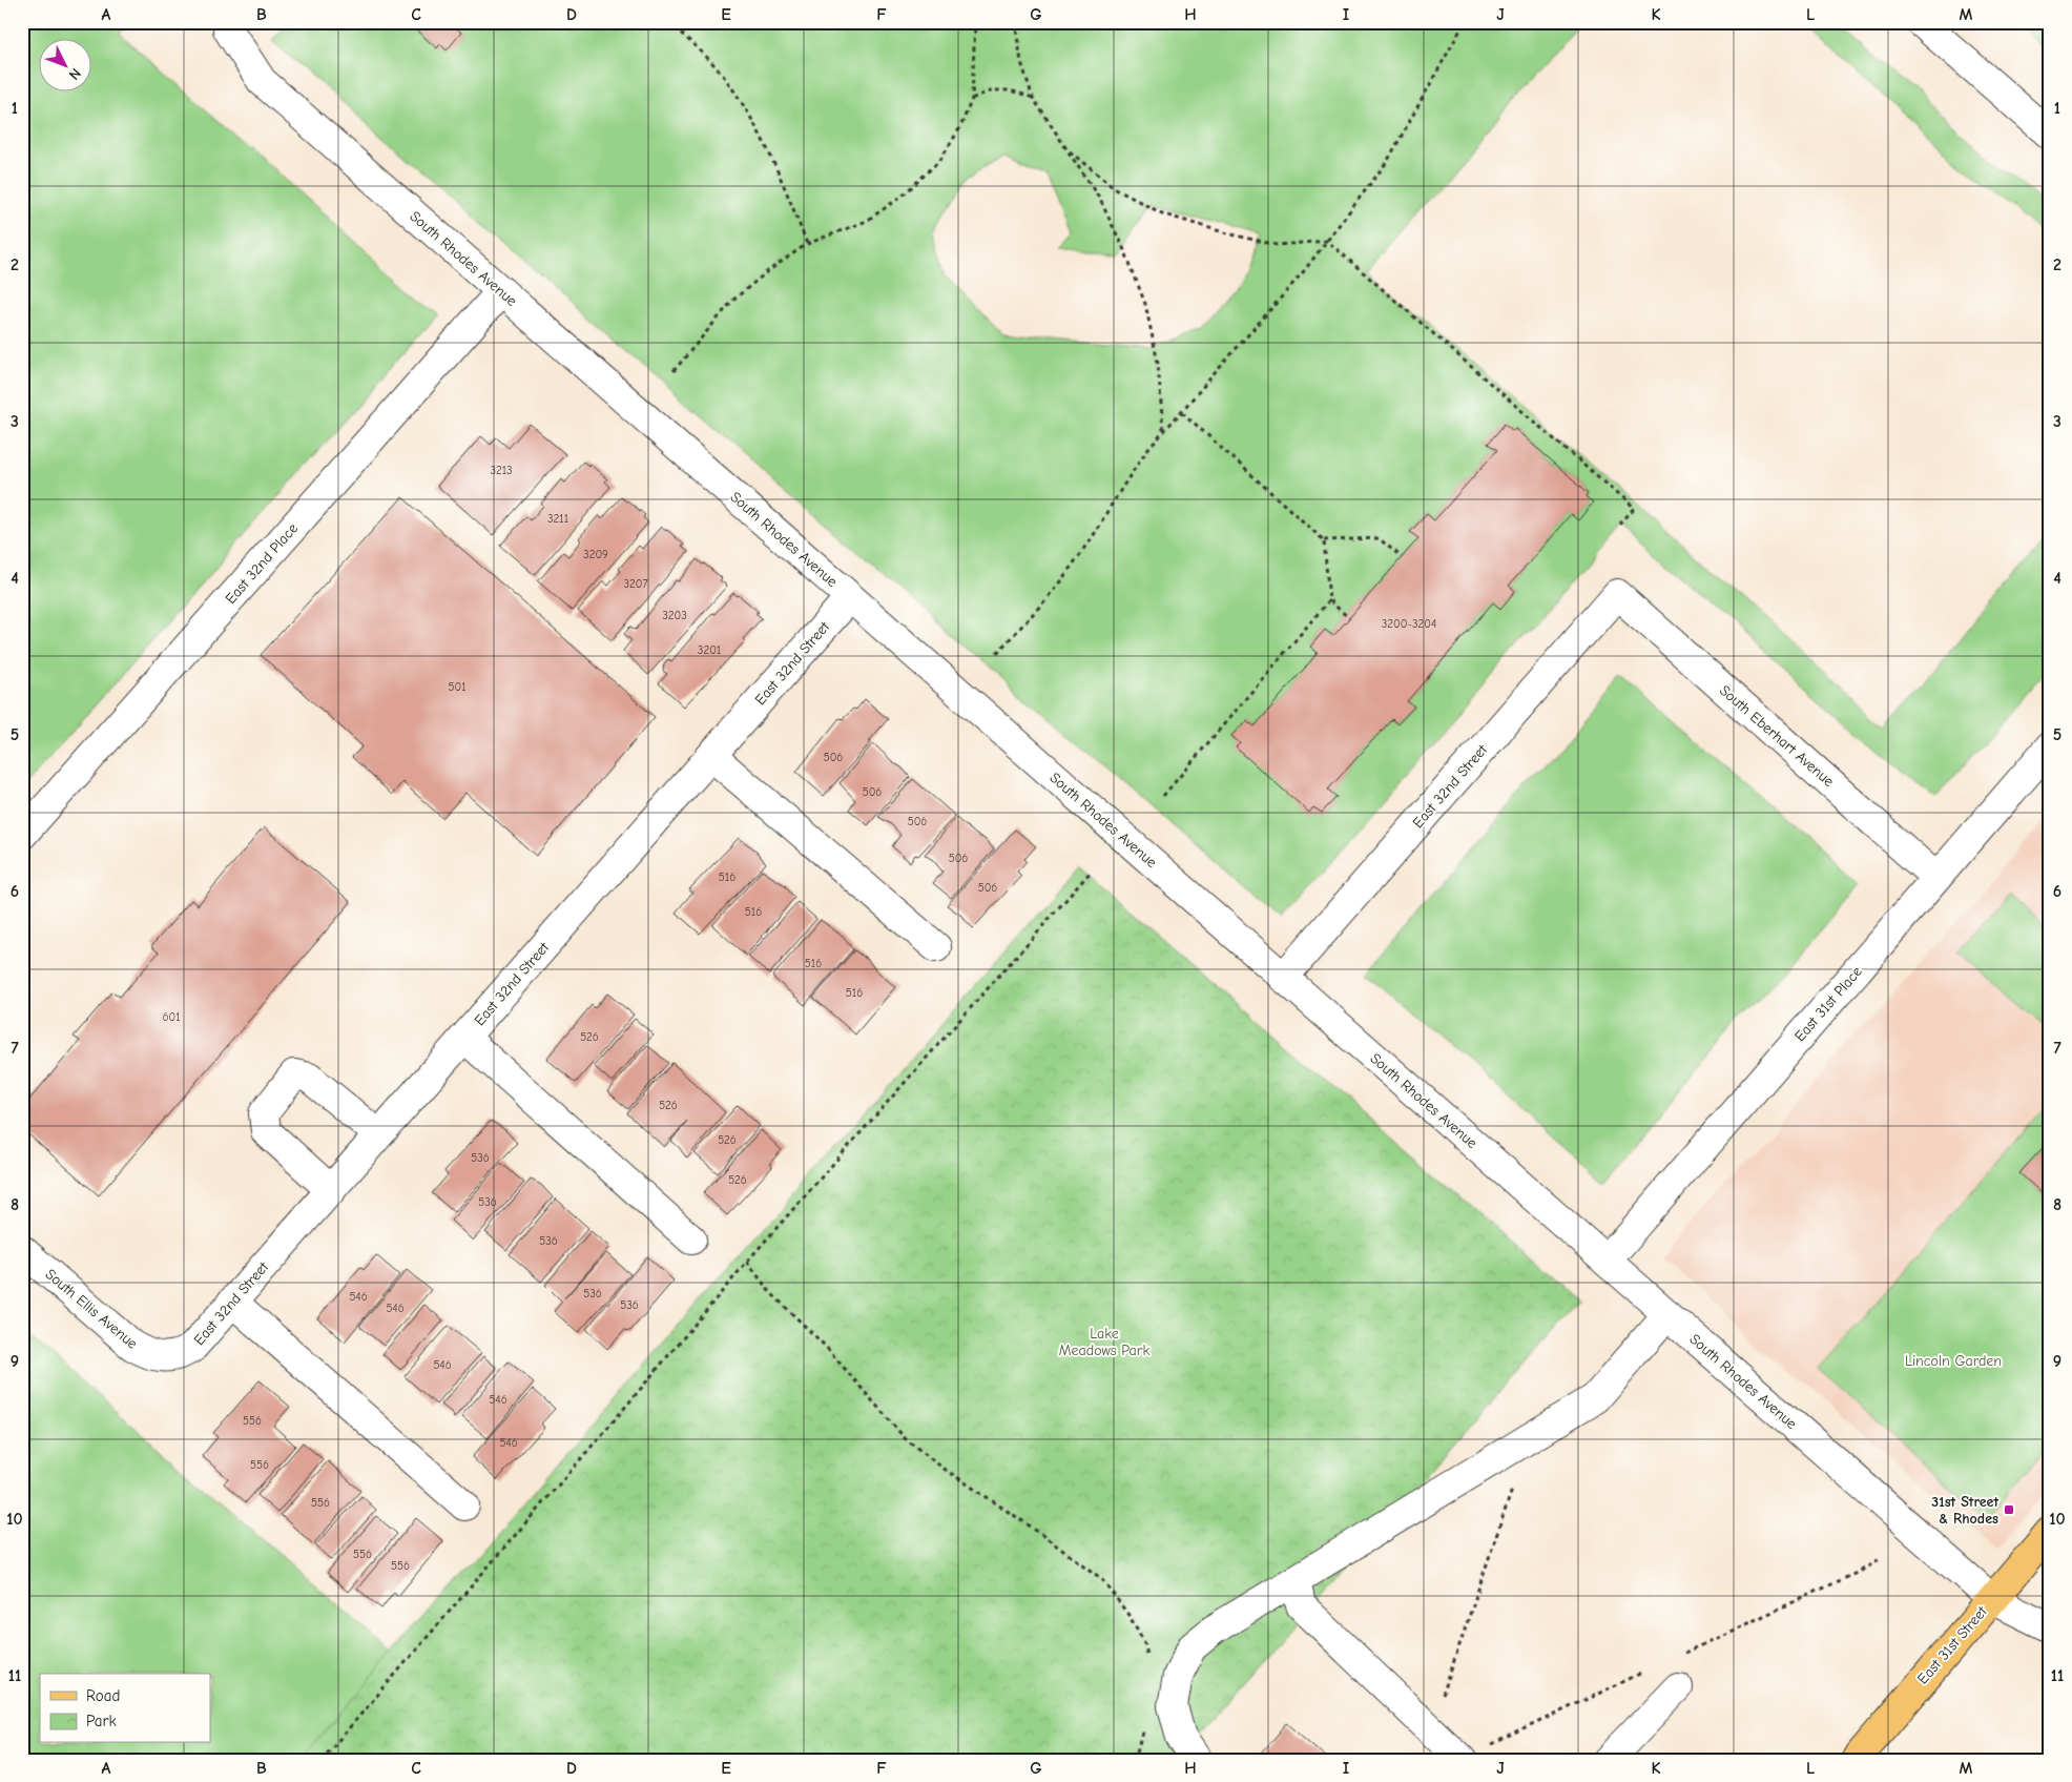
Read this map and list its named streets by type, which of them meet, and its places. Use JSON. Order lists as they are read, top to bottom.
{
  "streets": {
    "main road": ["East 31st Street"],
    "street": [
      "South Rhodes Avenue",
      "East 32nd Place",
      "East 32nd Street",
      "South Eberhart Avenue",
      "East 31st Place",
      "South Ellis Avenue"
    ]
  },
  "crossings": [
    ["South Rhodes Avenue", "East 32nd Place"],
    ["South Rhodes Avenue", "East 32nd Street"],
    ["South Rhodes Avenue", "East 31st Place"],
    ["South Rhodes Avenue", "East 31st Street"],
    ["East 32nd Street", "South Eberhart Avenue"],
    ["East 32nd Street", "South Ellis Avenue"],
    ["South Eberhart Avenue", "East 31st Place"]
  ],
  "parks": ["Lake Meadows Park", "Lincoln Garden"],
  "places": {
    "transit": ["31st Street & Rhodes"]
  },
  "house_numbers": [
    "3213",
    "3211",
    "3209",
    "3207",
    "3203",
    "3200-3204",
    "3201",
    "501",
    "506",
    "506",
    "506",
    "506",
    "516",
    "506",
    "516",
    "516",
    "516",
    "601",
    "526",
    "526",
    "526",
    "536",
    "526",
    "536",
    "536",
    "536",
    "546",
    "536",
    "546",
    "546",
    "546",
    "556",
    "546",
    "556",
    "556",
    "556",
    "556"
  ],
  "legend": ["Road", "Park"],
  "north": "bottom right",
  "grid": {
    "columns": [
      "A",
      "B",
      "C",
      "D",
      "E",
      "F",
      "G",
      "H",
      "I",
      "J",
      "K",
      "L",
      "M"
    ],
    "rows": [
      "1",
      "2",
      "3",
      "4",
      "5",
      "6",
      "7",
      "8",
      "9",
      "10",
      "11"
    ]
  }
}
